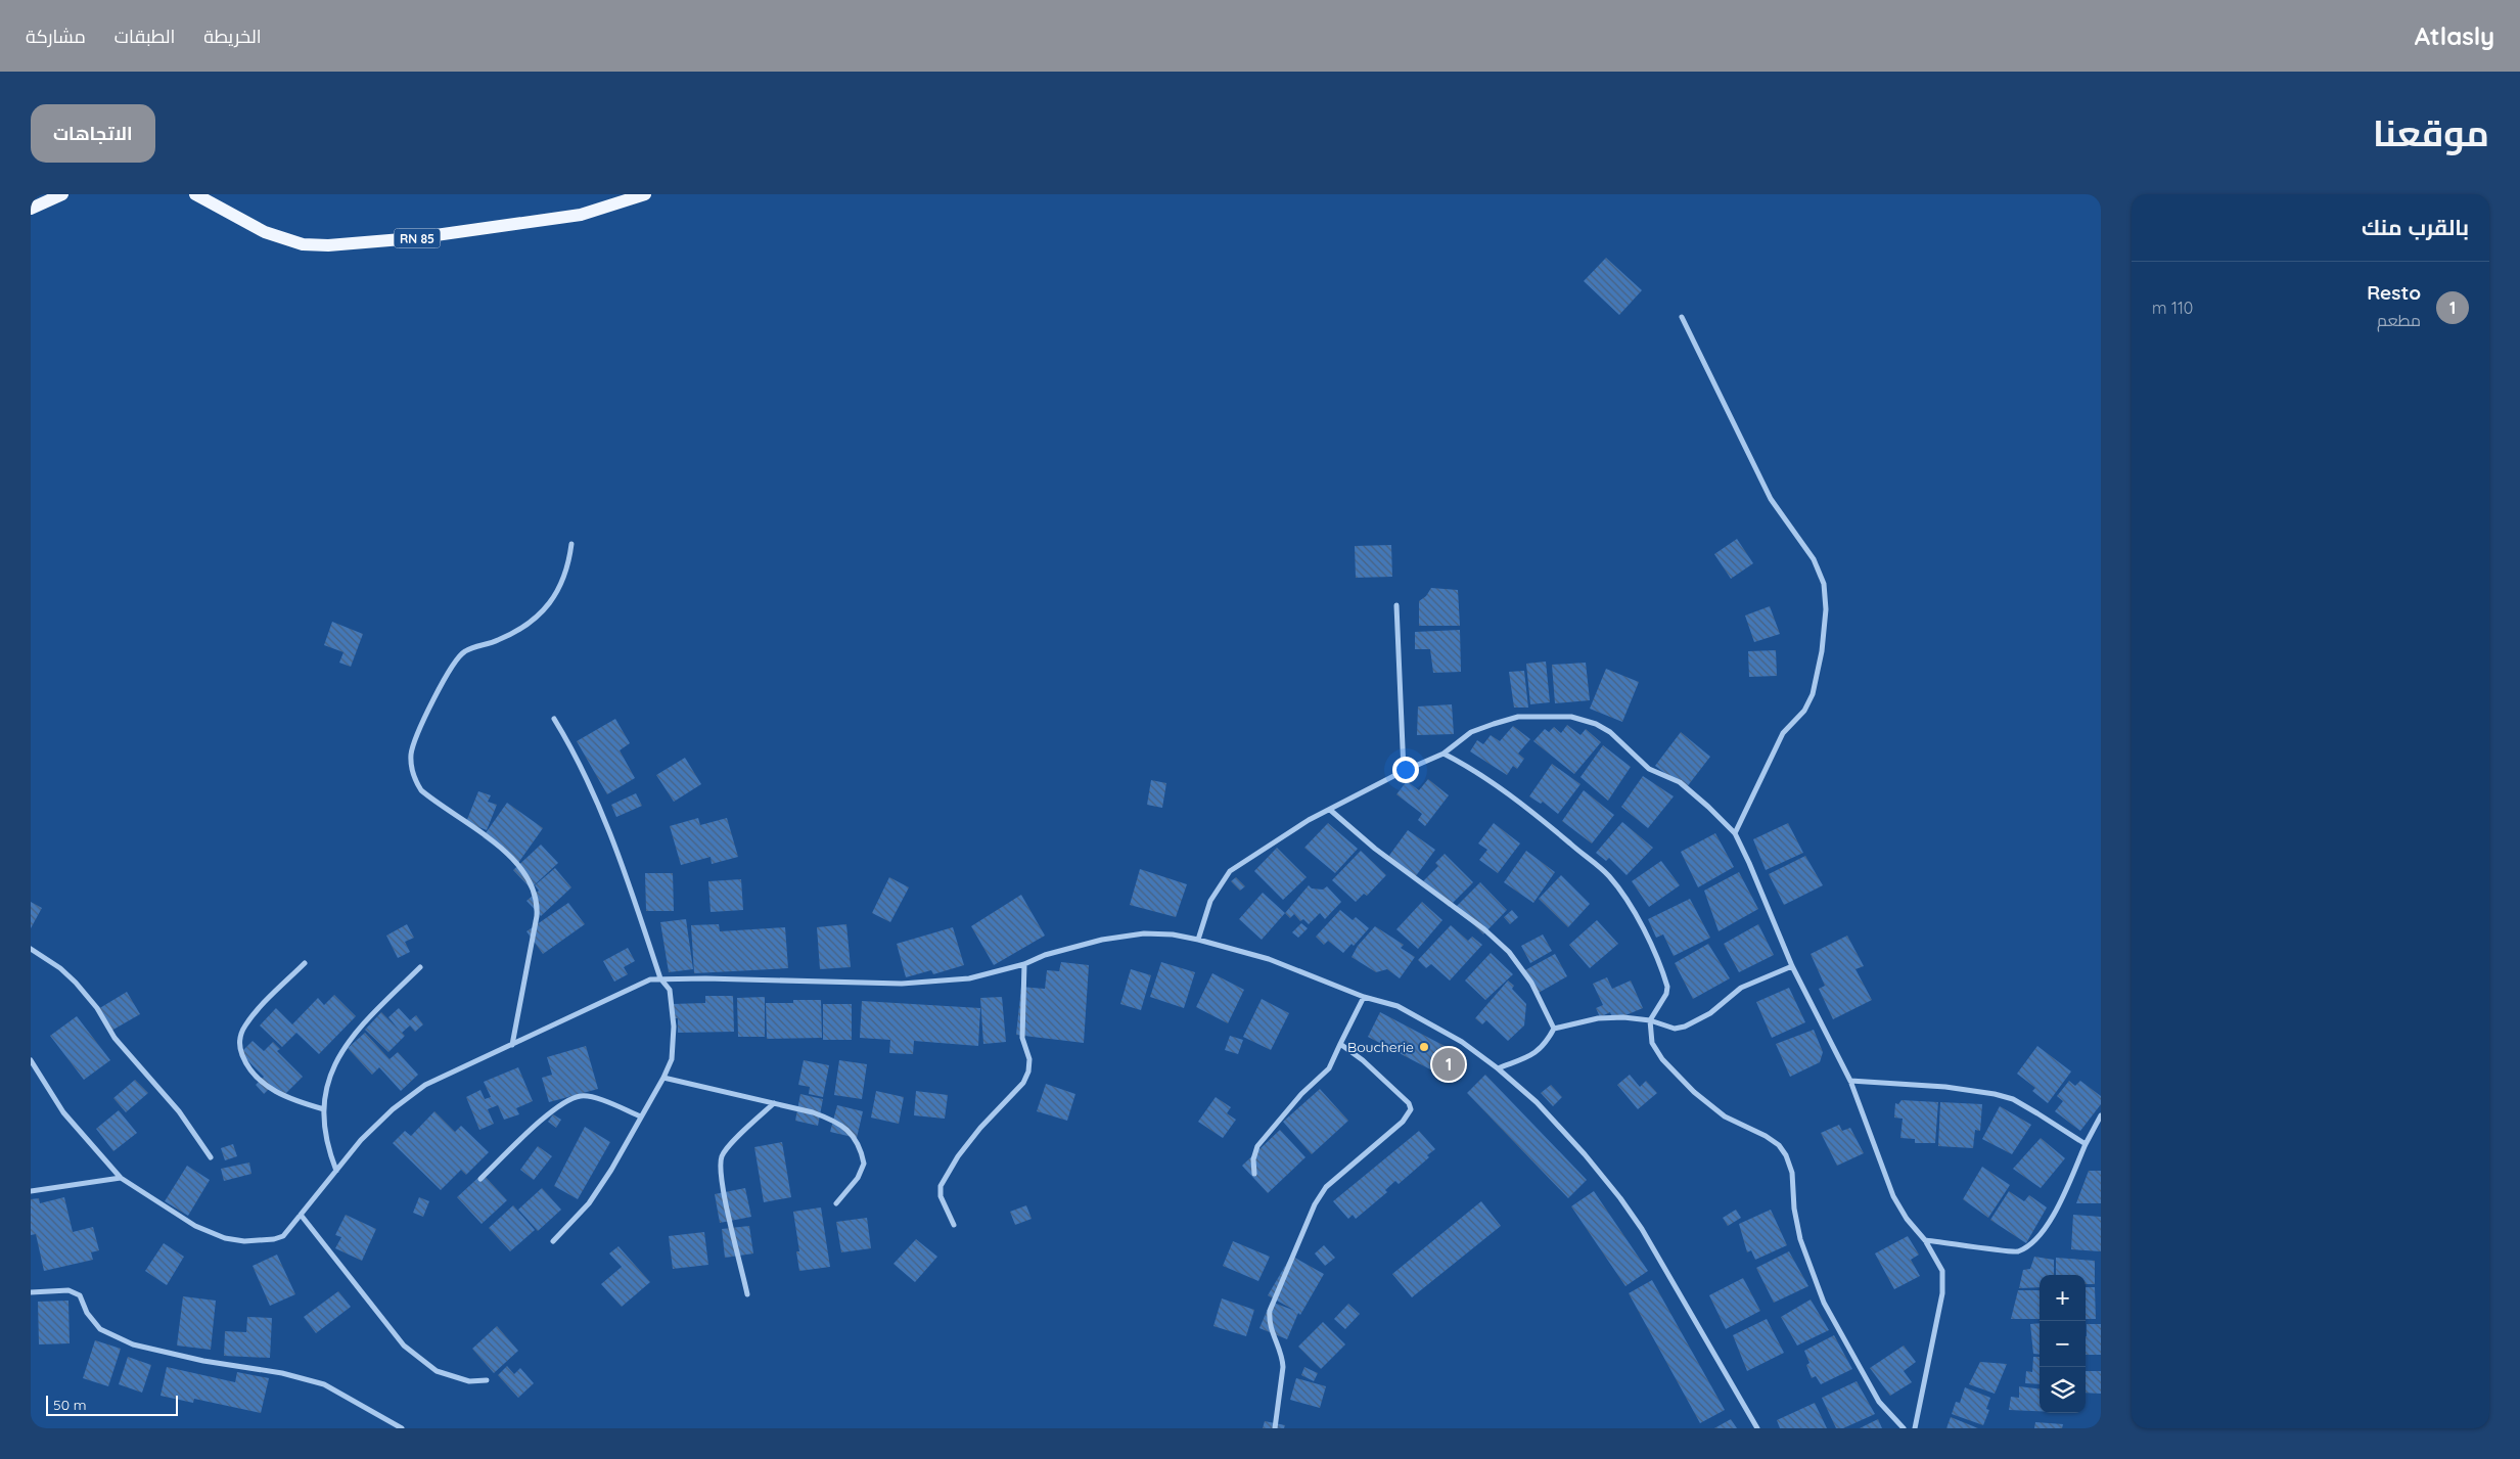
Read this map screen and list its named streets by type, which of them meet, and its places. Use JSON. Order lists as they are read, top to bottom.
{
  "streets": {
    "main road": ["RN 85"]
  },
  "places": ["Boucherie"],
  "scale_bar": "50 m",
  "page": {
    "header": "Atlasly",
    "nav": ["الخريطة", "الطبقات", "مشاركة"],
    "title": "موقعنا",
    "buttons": "الاتجاهات",
    "heading": "بالقرب منك",
    "list": [
      {
        "mark": "1",
        "name": "Resto",
        "note": "مطعم",
        "value": "110 m"
      }
    ],
    "pins": "1",
    "map_buttons": ["+", "−"],
    "scale": "50 m"
  }
}
